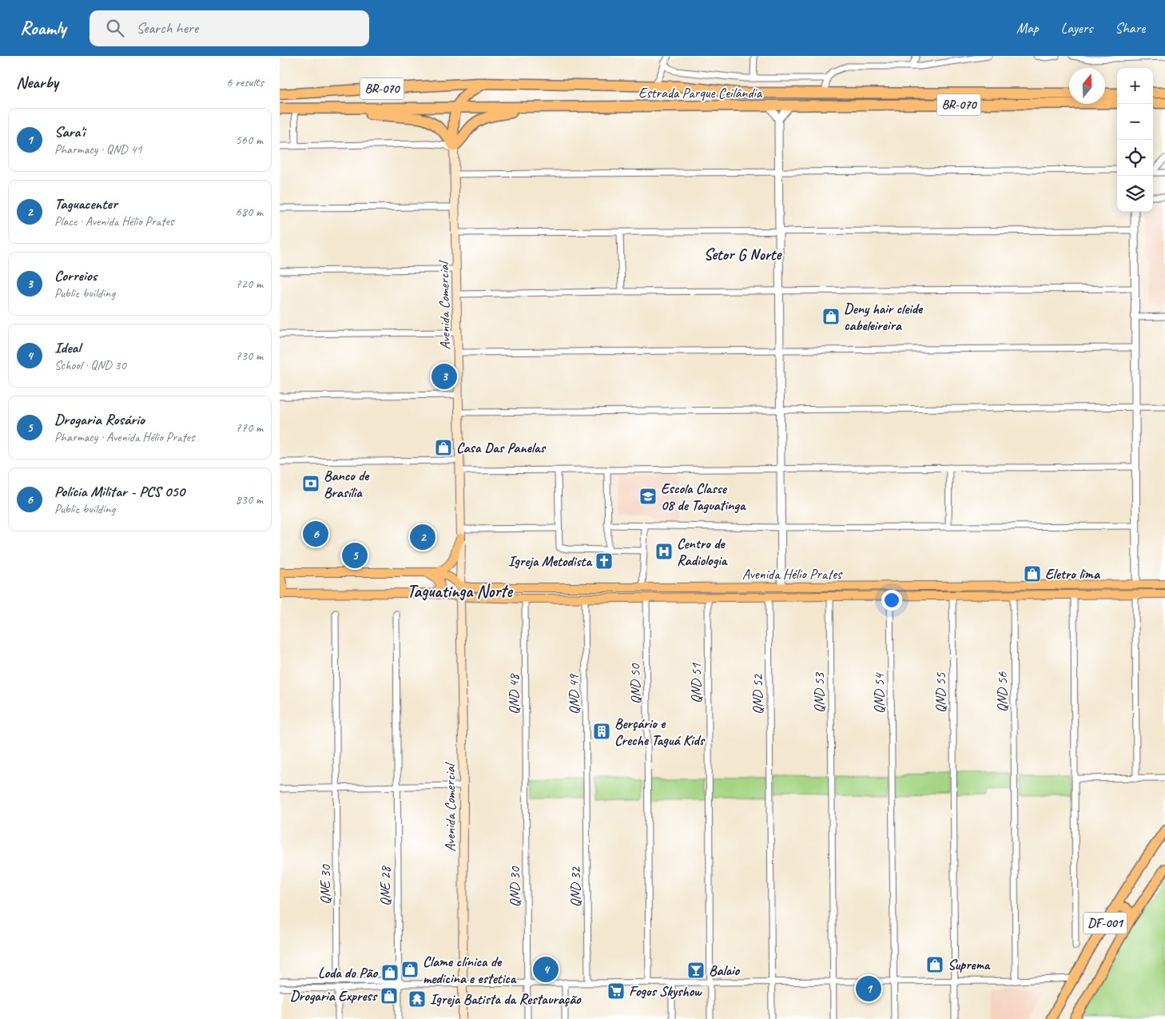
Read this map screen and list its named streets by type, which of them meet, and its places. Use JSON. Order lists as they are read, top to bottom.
{
  "streets": {
    "highway": ["BR-070", "Estrada Parque Ceilândia", "DF-001"],
    "main road": ["Avenida Comercial", "Avenida Hélio Prates"],
    "street": [
      "QND 51",
      "QND 50",
      "QND 56",
      "QND 53",
      "QND 55",
      "QND 54",
      "QND 48",
      "QND 49",
      "QND 52",
      "QNE 30",
      "QNE 28",
      "QND 30",
      "QND 32"
    ]
  },
  "crossings": [
    ["Avenida Comercial", "Avenida Hélio Prates"],
    ["Avenida Hélio Prates", "QND 51"],
    ["Avenida Hélio Prates", "QND 50"],
    ["Avenida Hélio Prates", "QND 56"],
    ["Avenida Hélio Prates", "QND 53"],
    ["Avenida Hélio Prates", "QND 55"],
    ["Avenida Hélio Prates", "QND 54"],
    ["Avenida Hélio Prates", "QND 48"],
    ["Avenida Hélio Prates", "QND 49"],
    ["Avenida Hélio Prates", "QND 52"],
    ["QND 48", "QND 30"],
    ["QND 49", "QND 32"]
  ],
  "districts": ["Setor G Norte", "Taguatinga Norte"],
  "places": {
    "shop": [
      "Deny hair cleide cabeleireira",
      "Casa Das Panelas",
      "Eletro lima",
      "Suprema",
      "Clame clínica de medicina e estetica",
      "Loda do Pão",
      "Drogaria Express"
    ],
    "bank": ["Banco de Brasília"],
    "school or university": ["Escola Classe 08 de Taguatinga"],
    "hospital": ["Centro de Radiologia"],
    "church": ["Igreja Metodista"],
    "building": ["Berçário e Creche Taguá Kids"],
    "bar": ["Balaio"],
    "supermarket": ["Fogos Skyshow"],
    "temple": ["Igreja Batista da Restauração"]
  },
  "north": "top",
  "page": {
    "header": "Roamly",
    "search": "Search here",
    "nav": ["Map", "Layers", "Share"],
    "heading": ["Nearby", "6 results"],
    "map_buttons": ["+", "−"],
    "list": [
      {
        "mark": "1",
        "name": "Sara'i",
        "note": "Pharmacy · QND 41",
        "value": "560 m"
      },
      {
        "mark": "2",
        "name": "Taguacenter",
        "note": "Place · Avenida Hélio Prates",
        "value": "680 m"
      },
      {
        "mark": "3",
        "name": "Correios",
        "note": "Public building",
        "value": "720 m"
      },
      {
        "mark": "4",
        "name": "Ideal",
        "note": "School · QND 30",
        "value": "730 m"
      },
      {
        "mark": "5",
        "name": "Drogaria Rosário",
        "note": "Pharmacy · Avenida Hélio Prates",
        "value": "770 m"
      },
      {
        "mark": "6",
        "name": "Polícia Militar - PCS 050",
        "note": "Public building",
        "value": "830 m"
      }
    ],
    "pins": [
      "3",
      "6",
      "2",
      "5",
      "4",
      "1"
    ]
  }
}
